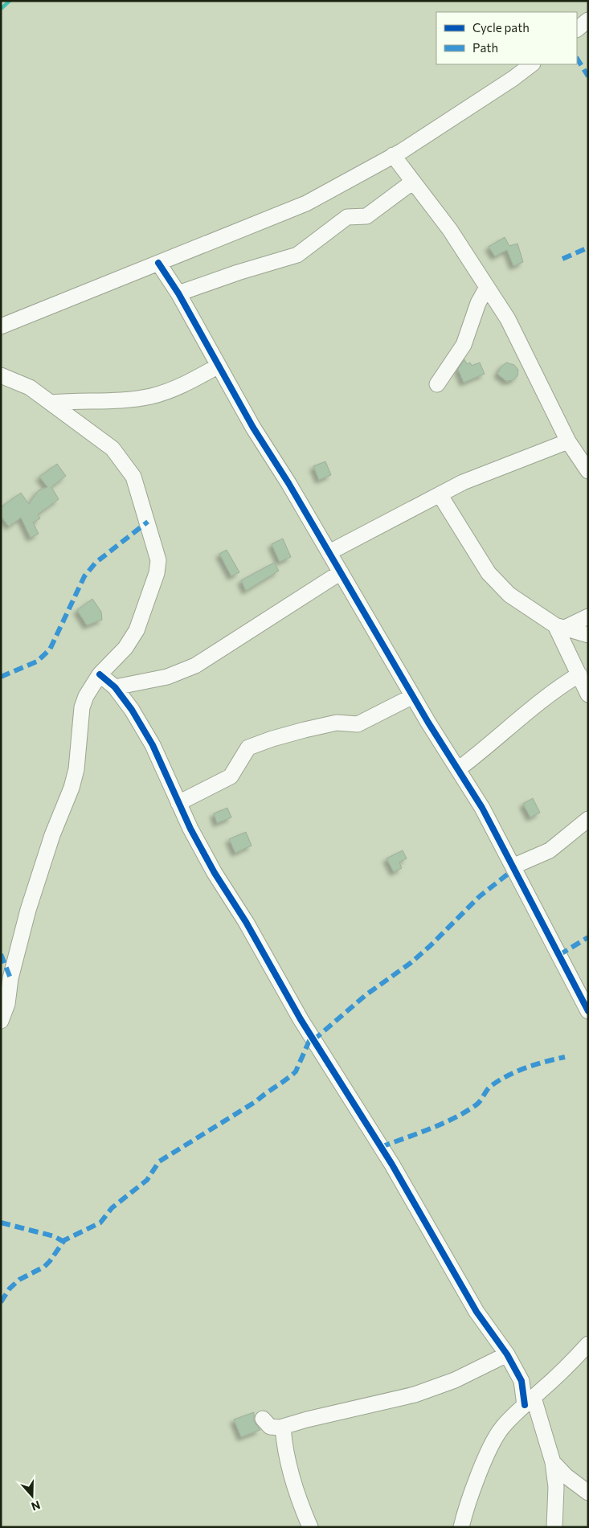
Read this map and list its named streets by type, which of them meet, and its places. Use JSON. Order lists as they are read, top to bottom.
{
  "legend": ["Cycle path", "Path"],
  "north": "bottom"
}
